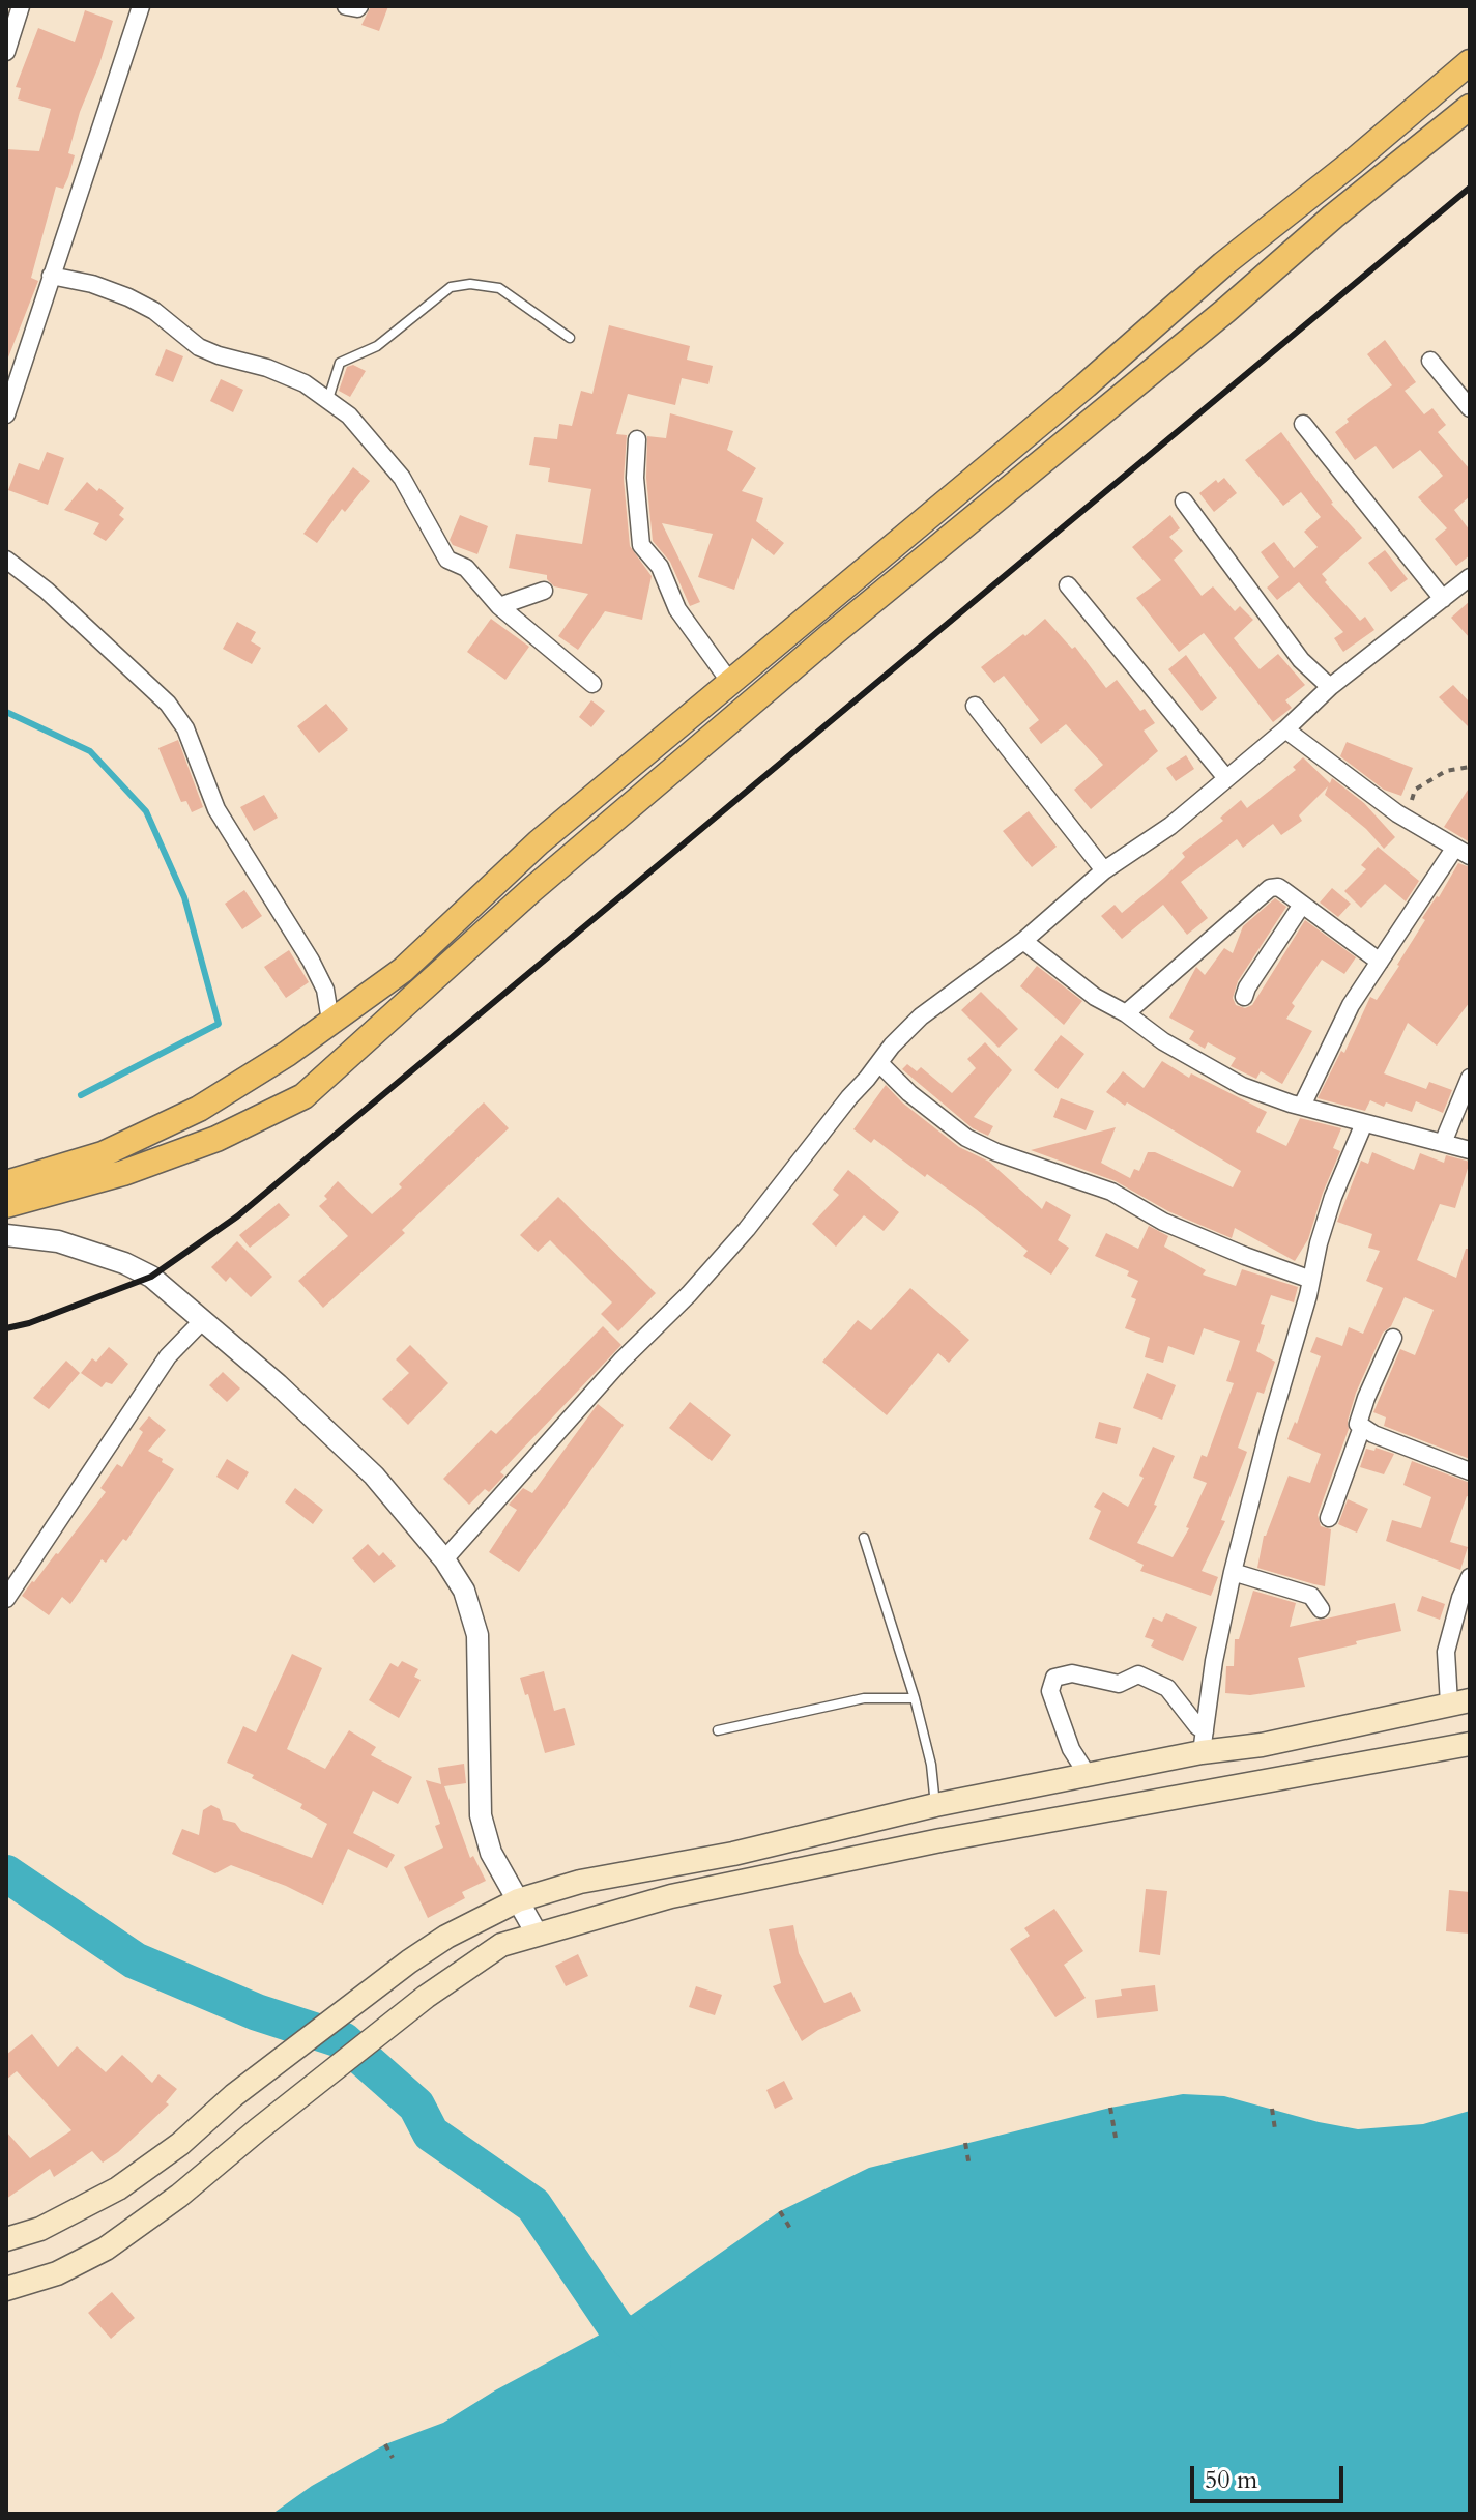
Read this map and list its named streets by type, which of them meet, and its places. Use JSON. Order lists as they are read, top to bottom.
{
  "scale_bar": "50 m"
}
